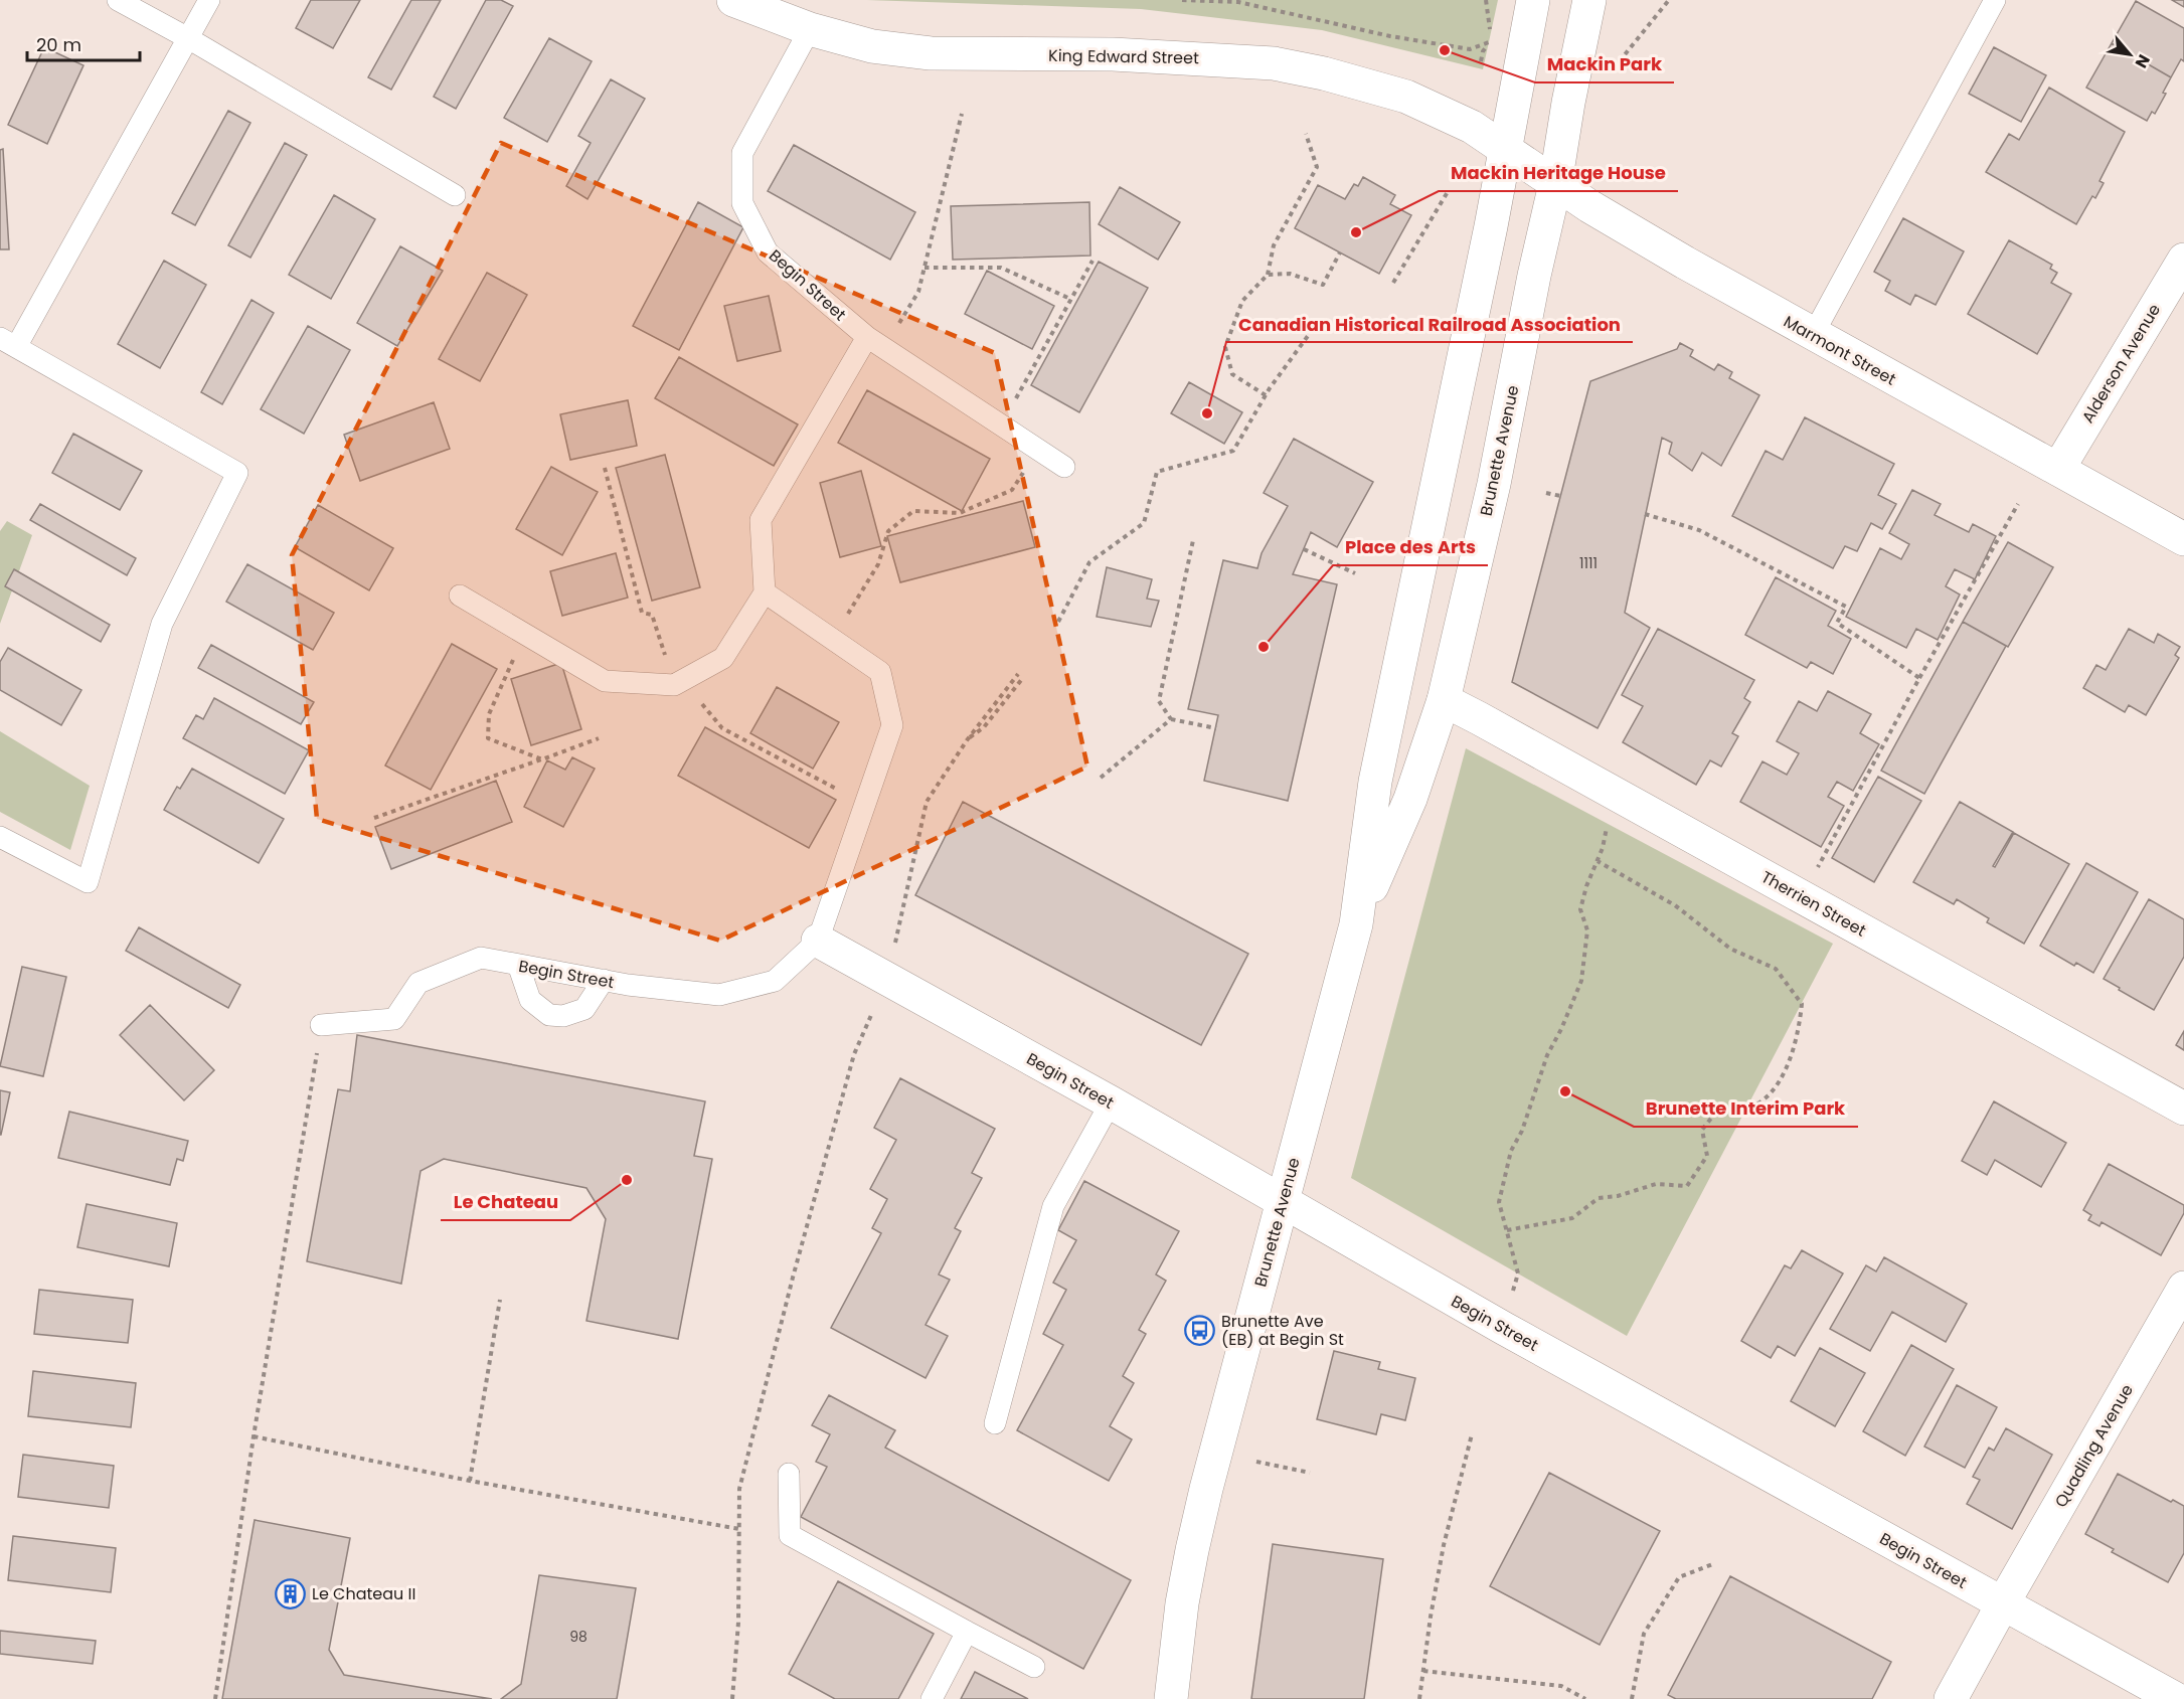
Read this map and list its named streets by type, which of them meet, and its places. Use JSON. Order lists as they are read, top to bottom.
{
  "streets": {
    "main road": [
      "King Edward Street",
      "Begin Street",
      "Marmont Street",
      "Alderson Avenue",
      "Brunette Avenue",
      "Therrien Street",
      "Quadling Avenue"
    ]
  },
  "crossings": [
    ["King Edward Street", "Begin Street"],
    ["King Edward Street", "Marmont Street"],
    ["King Edward Street", "Brunette Avenue"],
    ["Begin Street", "Brunette Avenue"],
    ["Begin Street", "Quadling Avenue"],
    ["Marmont Street", "Alderson Avenue"],
    ["Marmont Street", "Brunette Avenue"],
    ["Brunette Avenue", "Therrien Street"]
  ],
  "places": {
    "other": [
      "Mackin Park",
      "Mackin Heritage House",
      "Canadian Historical Railroad Association",
      "Place des Arts",
      "Brunette Interim Park",
      "Le Chateau"
    ],
    "bus stop": ["Brunette Ave (EB) at Begin St"],
    "building": ["Le Chateau II"]
  },
  "house_numbers": ["1111", "98"],
  "scale_bar": "20 m",
  "north": "bottom right"
}
